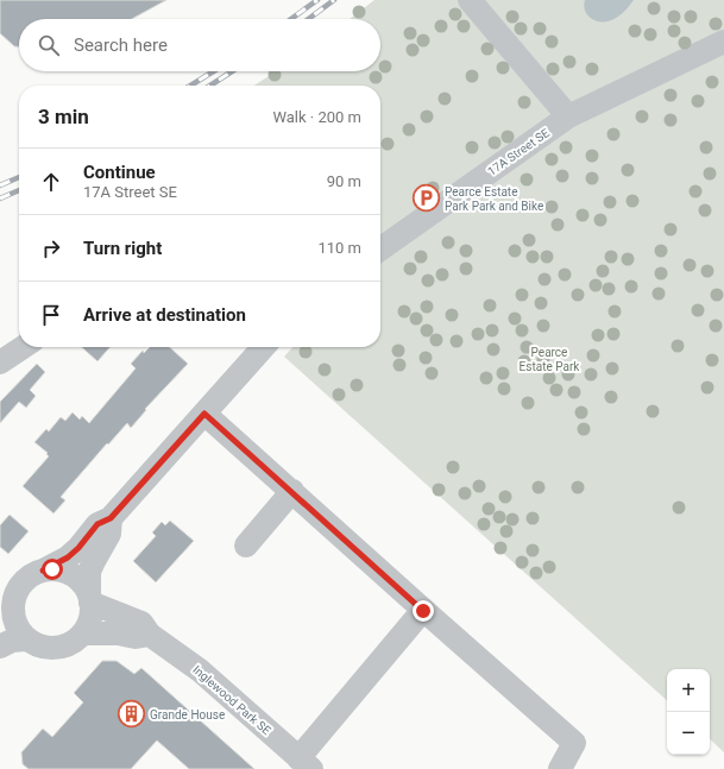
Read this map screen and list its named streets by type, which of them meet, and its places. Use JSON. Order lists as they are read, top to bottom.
{
  "streets": {
    "street": ["17A Street SE", "Inglewood Park SE"]
  },
  "parks": ["Pearce Estate Park"],
  "places": {
    "parking": ["Pearce Estate Park Park and Bike"],
    "building": ["Grande House"]
  },
  "page": {
    "search": "Search here",
    "heading": ["3 min", "Walk · 200 m"],
    "list": [
      ["Continue", "17A Street SE", "90 m"],
      ["Turn right", "110 m"],
      "Arrive at destination"
    ],
    "map_buttons": ["+", "−"]
  }
}
